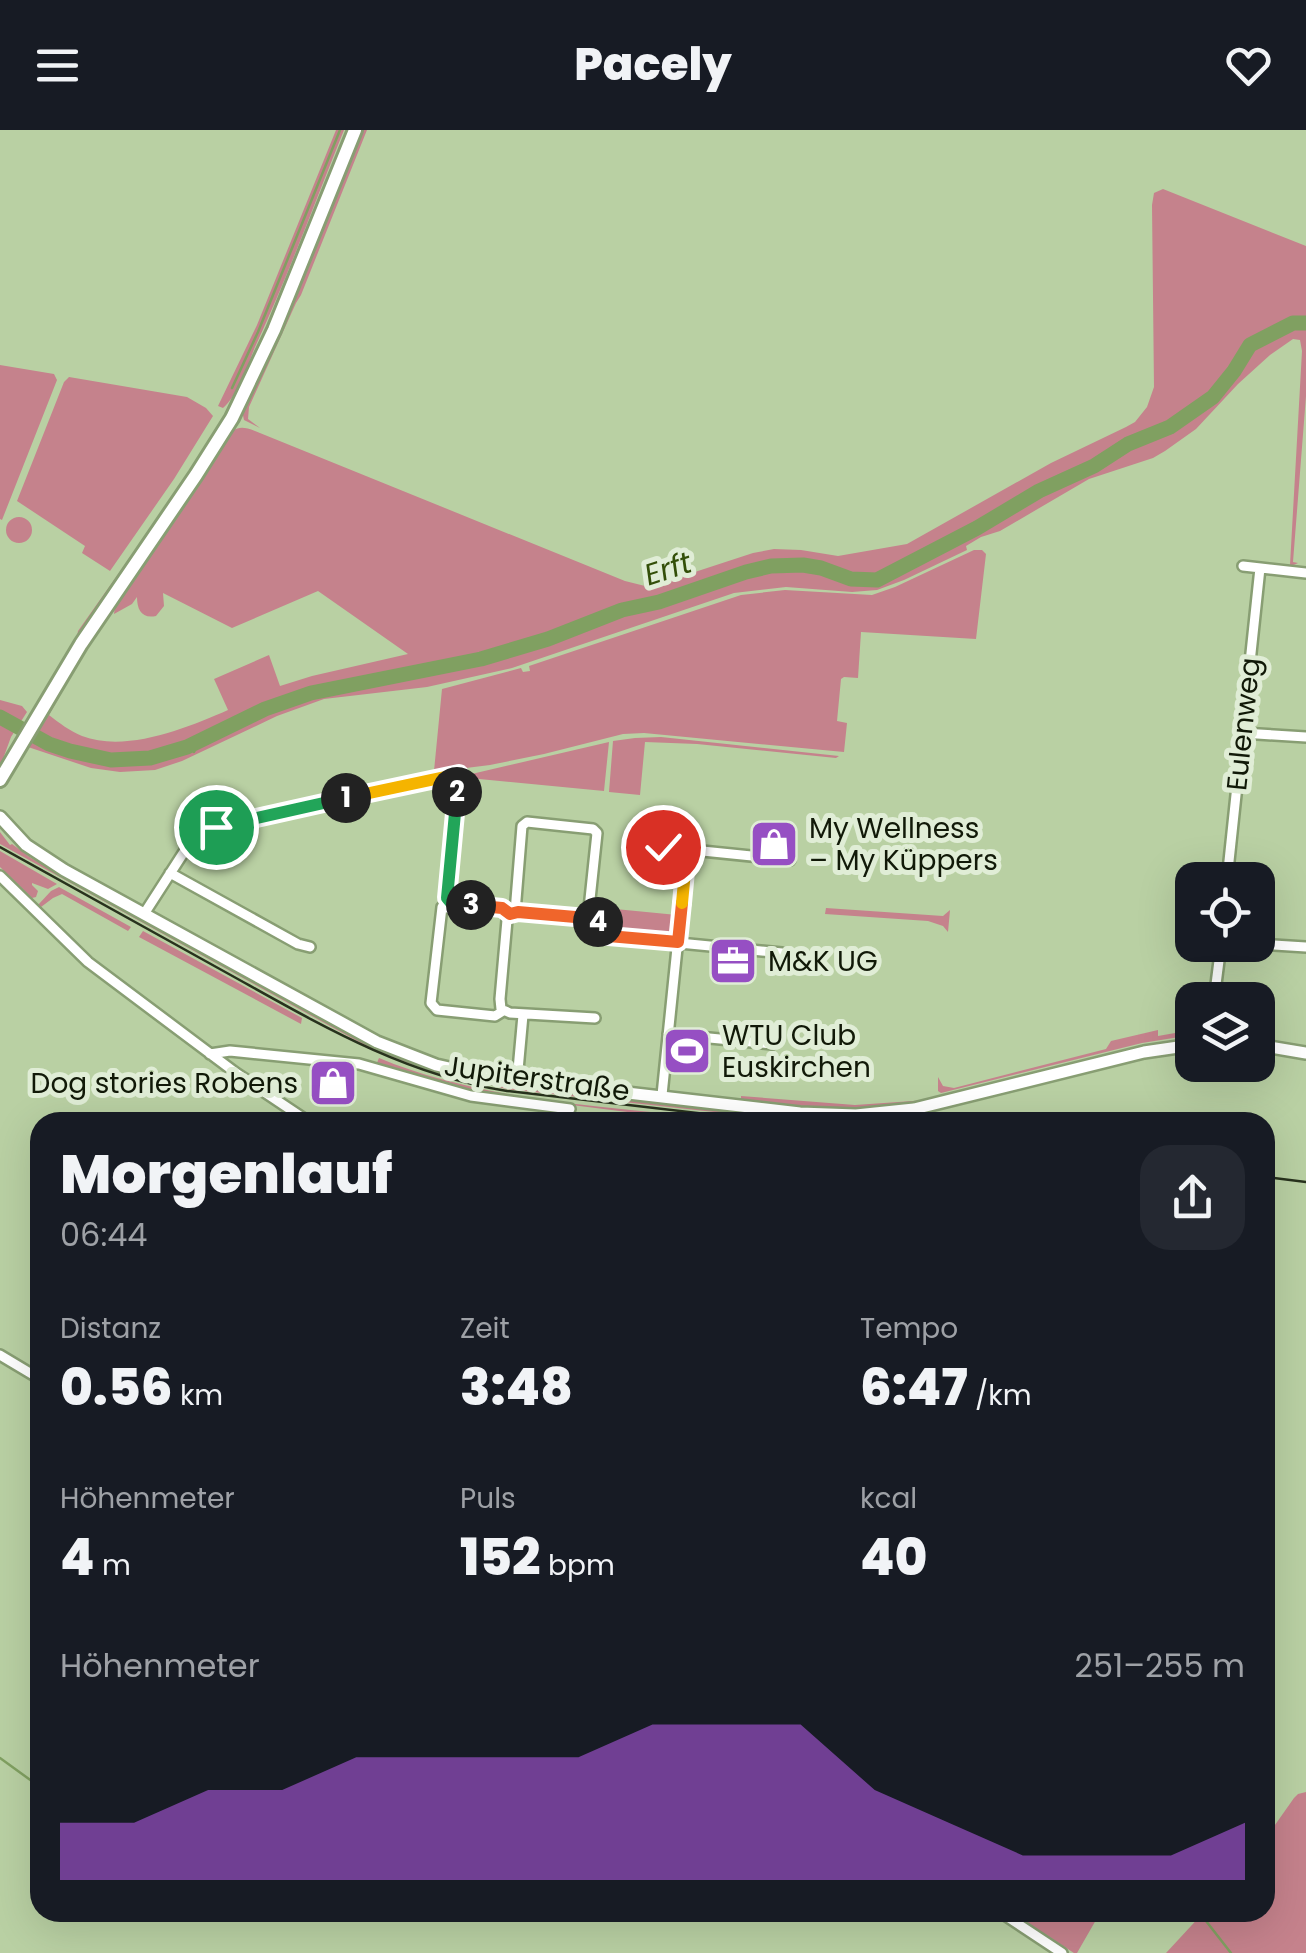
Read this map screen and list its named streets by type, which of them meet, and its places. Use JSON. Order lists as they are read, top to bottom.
{
  "streets": {
    "street": ["Eulenweg", "Jupiterstraße"]
  },
  "water": ["Erft"],
  "places": {
    "shop": ["My Wellness – My Küppers", "Dog stories Robens"],
    "office": ["M&K UG"],
    "sports": ["WTU Club Euskirchen"]
  },
  "page": {
    "header": "Pacely",
    "pins": [
      "2",
      "1",
      "3",
      "4"
    ],
    "heading": ["Morgenlauf", "06:44"],
    "stats": [
      ["Distanz", "0.56 km"],
      ["Zeit", "3:48"],
      ["Tempo", "6:47 /km"],
      ["Höhenmeter", "4 m"],
      ["Puls", "152 bpm"],
      ["kcal", "40"]
    ],
    "chart": ["Höhenmeter", "251–255 m"]
  }
}
